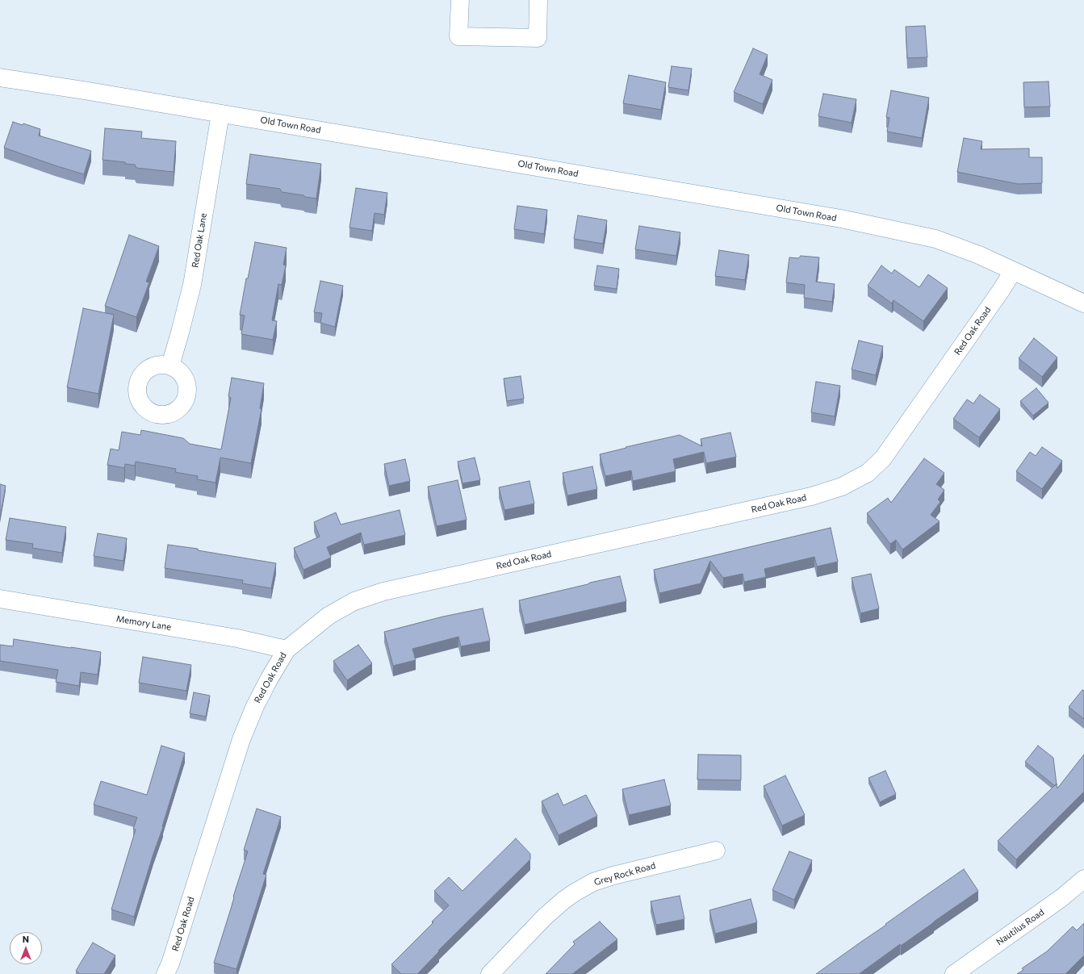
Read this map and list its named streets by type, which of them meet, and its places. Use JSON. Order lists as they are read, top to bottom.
{
  "streets": {
    "street": [
      "Old Town Road",
      "Red Oak Lane",
      "Red Oak Road",
      "Memory Lane",
      "Grey Rock Road",
      "Nautilus Road"
    ]
  },
  "crossings": [
    ["Old Town Road", "Red Oak Lane"],
    ["Old Town Road", "Red Oak Road"],
    ["Red Oak Road", "Memory Lane"]
  ],
  "north": "top"
}
